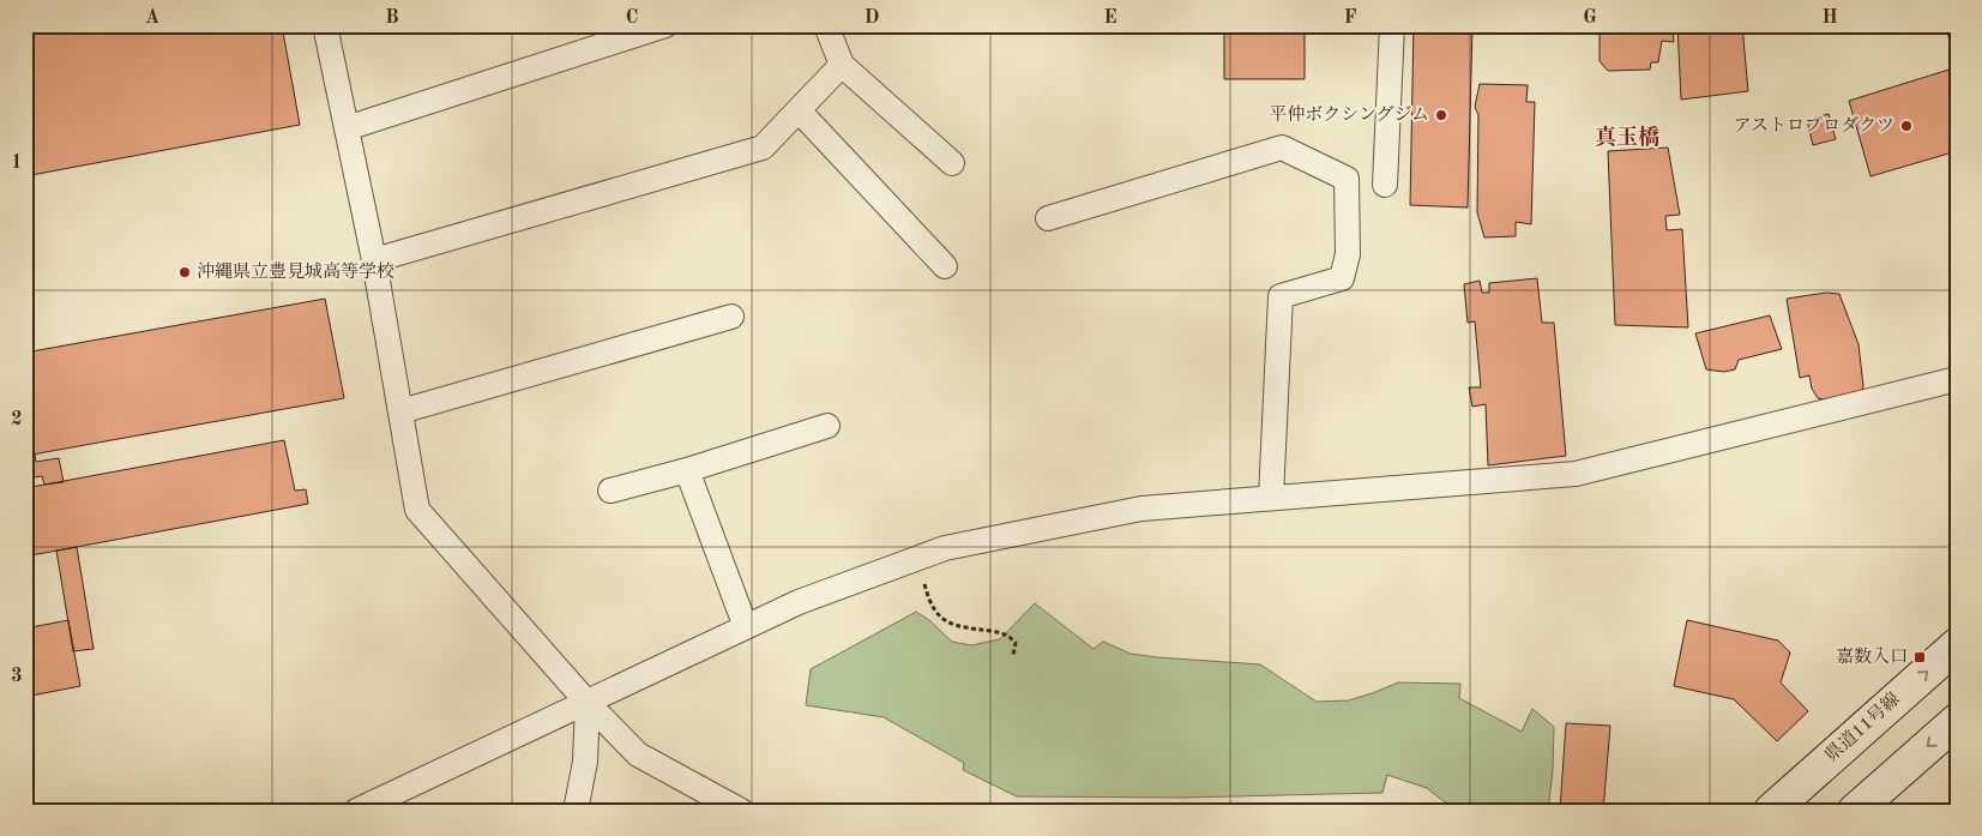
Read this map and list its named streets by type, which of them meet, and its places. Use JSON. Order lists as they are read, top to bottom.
{
  "streets": {
    "main road": ["県道11号線"]
  },
  "districts": ["真玉橋"],
  "places": {
    "other": ["平仲ボクシングジム", "アストロプロダクツ", "沖縄県立豊見城高等学校"],
    "transit": ["嘉数入口"]
  },
  "grid": {
    "columns": [
      "A",
      "B",
      "C",
      "D",
      "E",
      "F",
      "G",
      "H"
    ],
    "rows": ["1", "2", "3"]
  }
}
